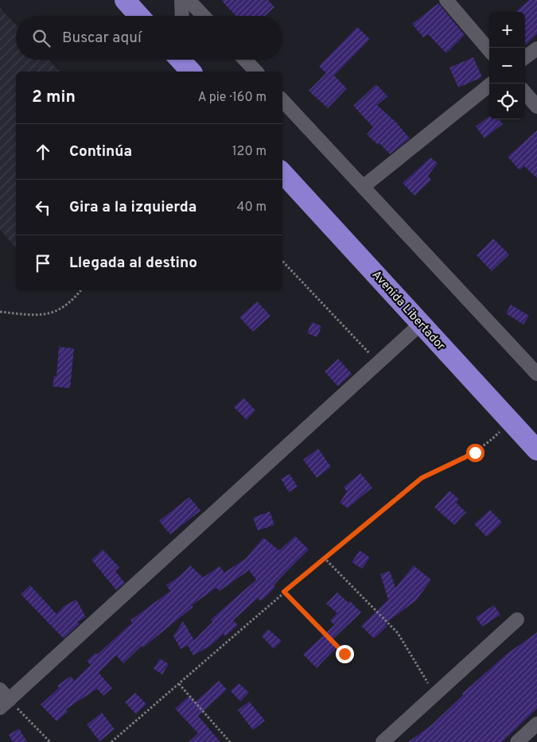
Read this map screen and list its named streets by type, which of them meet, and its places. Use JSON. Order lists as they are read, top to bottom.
{
  "streets": {
    "highway": ["Avenida Libertador"]
  },
  "page": {
    "map_buttons": ["+", "−"],
    "search": "Buscar aquí",
    "heading": ["2 min", "A pie · 160 m"],
    "list": [
      ["Continúa", "120 m"],
      ["Gira a la izquierda", "40 m"],
      "Llegada al destino"
    ]
  }
}
